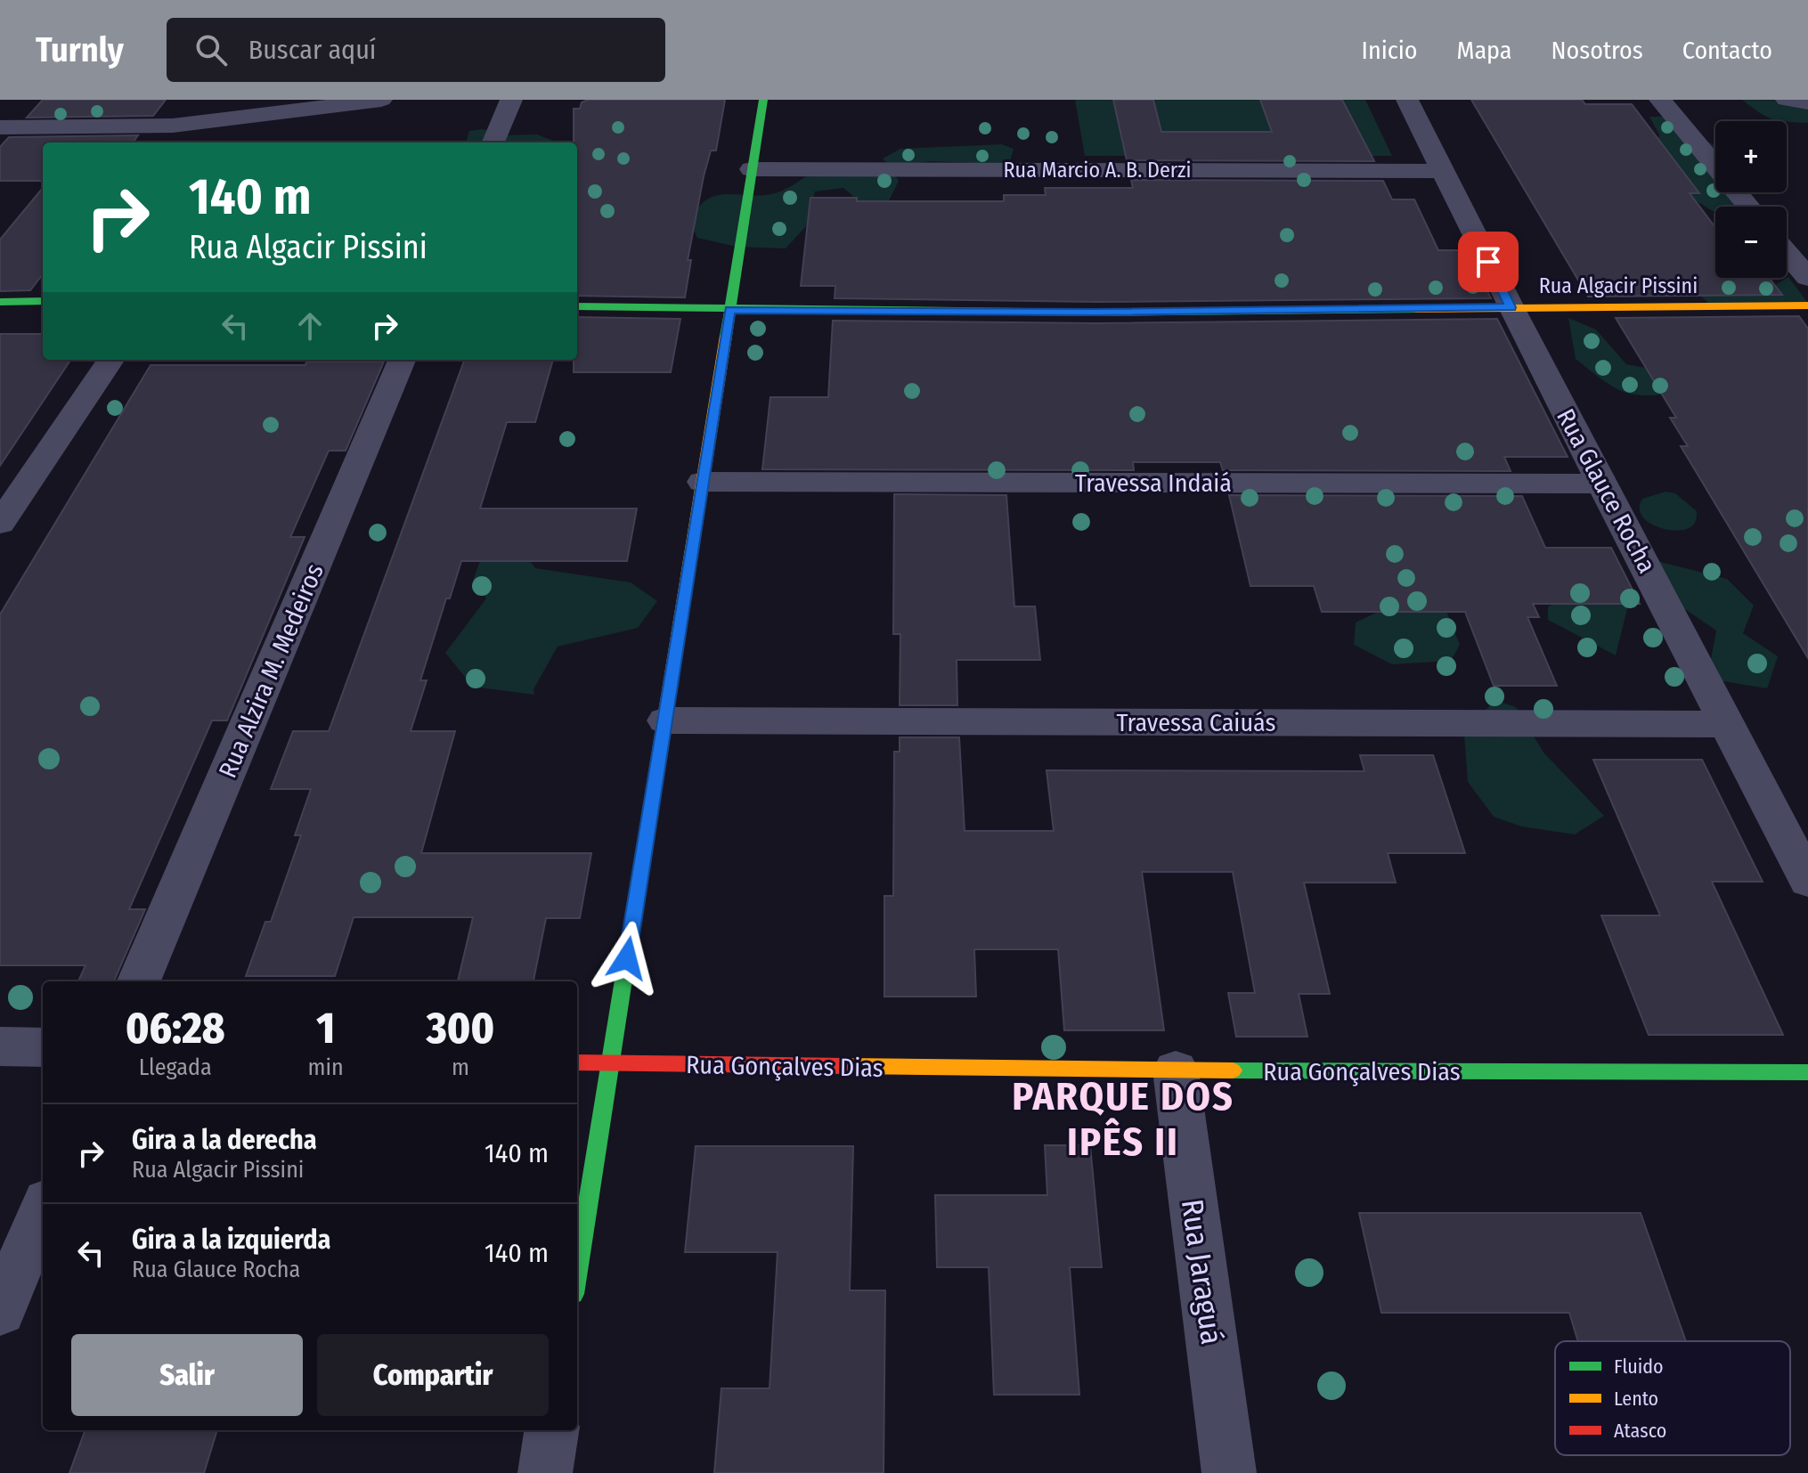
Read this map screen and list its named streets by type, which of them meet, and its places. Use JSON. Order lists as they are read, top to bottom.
{
  "streets": {
    "street": [
      "Rua Marcio A. B. Derzi",
      "Rua Algacir Pissini",
      "Travessa Indaiá",
      "Rua Glauce Rocha",
      "Rua Alzira M. Medeiros",
      "Travessa Caiuás",
      "Rua Gonçalves Dias",
      "Rua Jaraguá"
    ]
  },
  "crossings": [
    ["Rua Marcio A. B. Derzi", "Rua Glauce Rocha"],
    ["Rua Algacir Pissini", "Rua Glauce Rocha"],
    ["Travessa Indaiá", "Rua Glauce Rocha"],
    ["Rua Glauce Rocha", "Travessa Caiuás"],
    ["Rua Gonçalves Dias", "Rua Jaraguá"]
  ],
  "districts": ["PARQUE DOS IPÊS II"],
  "legend": ["Fluido", "Lento", "Atasco"],
  "page": {
    "header": "Turnly",
    "search": "Buscar aquí",
    "nav": [
      "Inicio",
      "Mapa",
      "Nosotros",
      "Contacto"
    ],
    "map_buttons": ["+", "−"],
    "turn": ["140 m", "Rua Algacir Pissini"],
    "eta": [
      "06:28",
      "Llegada",
      "1",
      "min",
      "300",
      "m"
    ],
    "list": [
      {
        "name": "Gira a la derecha",
        "note": "Rua Algacir Pissini",
        "value": "140 m"
      },
      {
        "name": "Gira a la izquierda",
        "note": "Rua Glauce Rocha",
        "value": "140 m"
      }
    ],
    "buttons": ["Salir", "Compartir"]
  }
}
